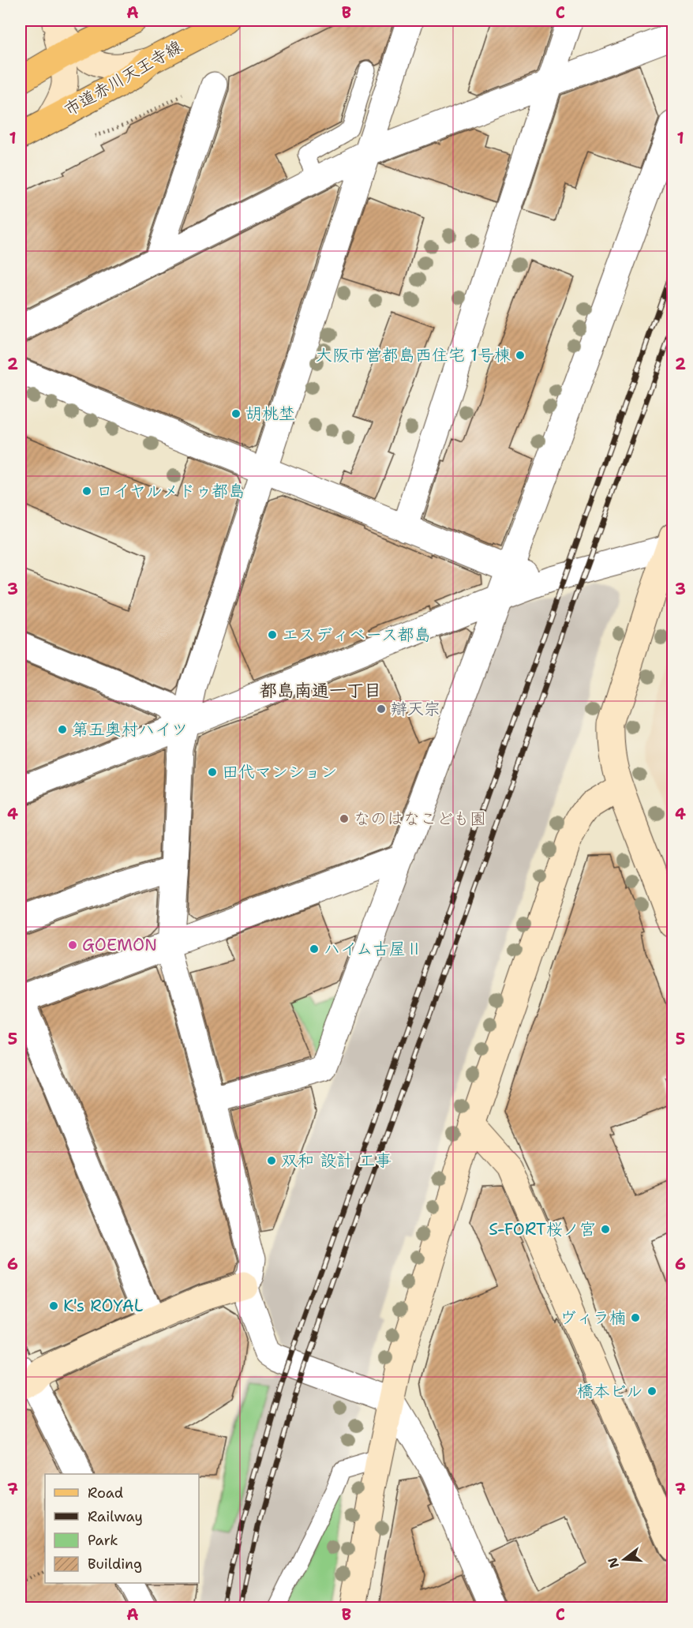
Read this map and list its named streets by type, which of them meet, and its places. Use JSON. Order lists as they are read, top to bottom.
{
  "streets": {
    "main road": ["市道赤川天王寺線"]
  },
  "districts": ["都島南通一丁目"],
  "places": [
    "大阪市営都島西住宅 1号棟",
    "胡桃埜",
    "ロイヤルメドゥ都島",
    "エスディベース都島",
    "辯天宗",
    "第五奥村ハイツ",
    "田代マンション",
    "なのはなこども園",
    "GOEMON",
    "ハイム古屋Ⅱ",
    "双和 設計 工事",
    "S-FORT桜ノ宮",
    "K's ROYAL",
    "ヴィラ楠",
    "橋本ビル"
  ],
  "legend": [
    "Road",
    "Railway",
    "Park",
    "Building"
  ],
  "north": "left",
  "grid": {
    "columns": ["A", "B", "C"],
    "rows": [
      "1",
      "2",
      "3",
      "4",
      "5",
      "6",
      "7"
    ]
  }
}
